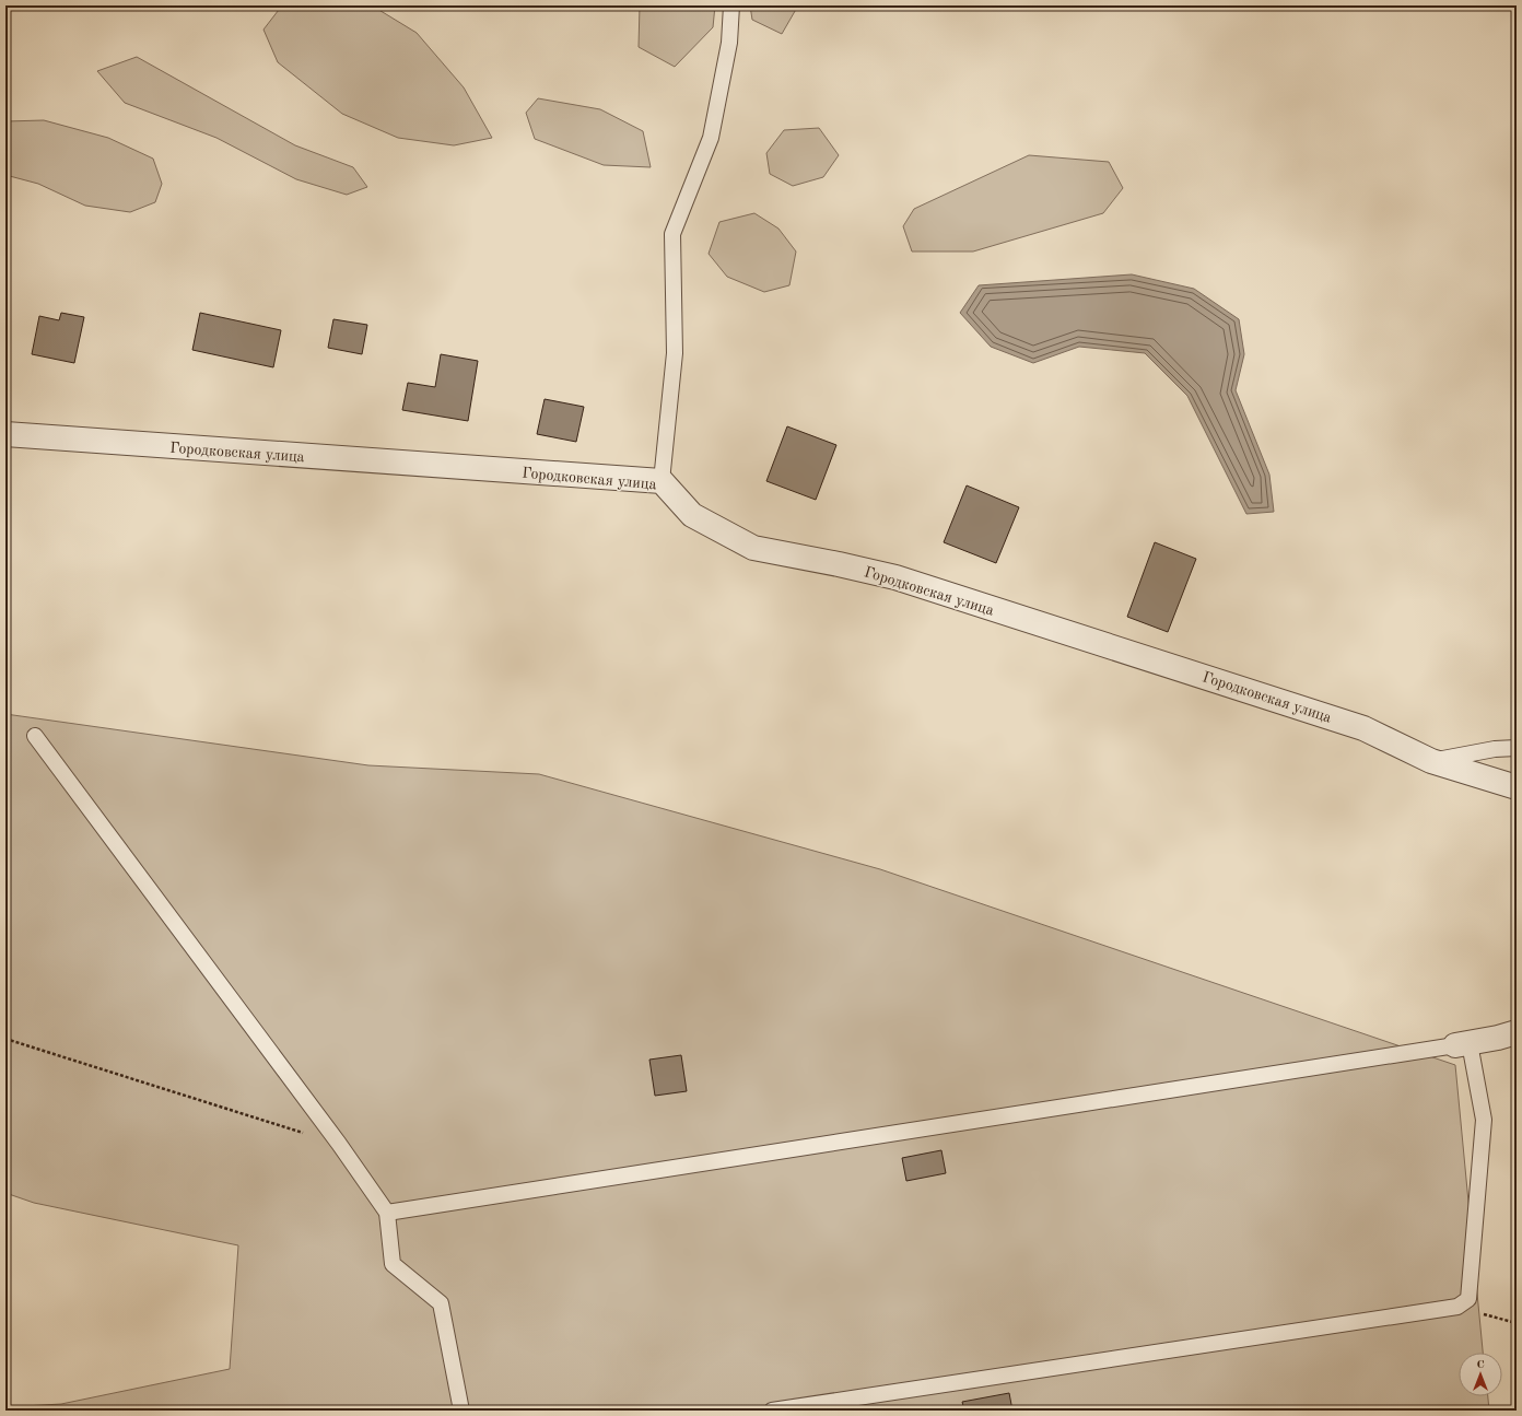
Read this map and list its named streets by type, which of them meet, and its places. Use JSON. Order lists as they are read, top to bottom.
{
  "streets": {
    "street": ["Городковская улица"]
  },
  "north": "top"
}
